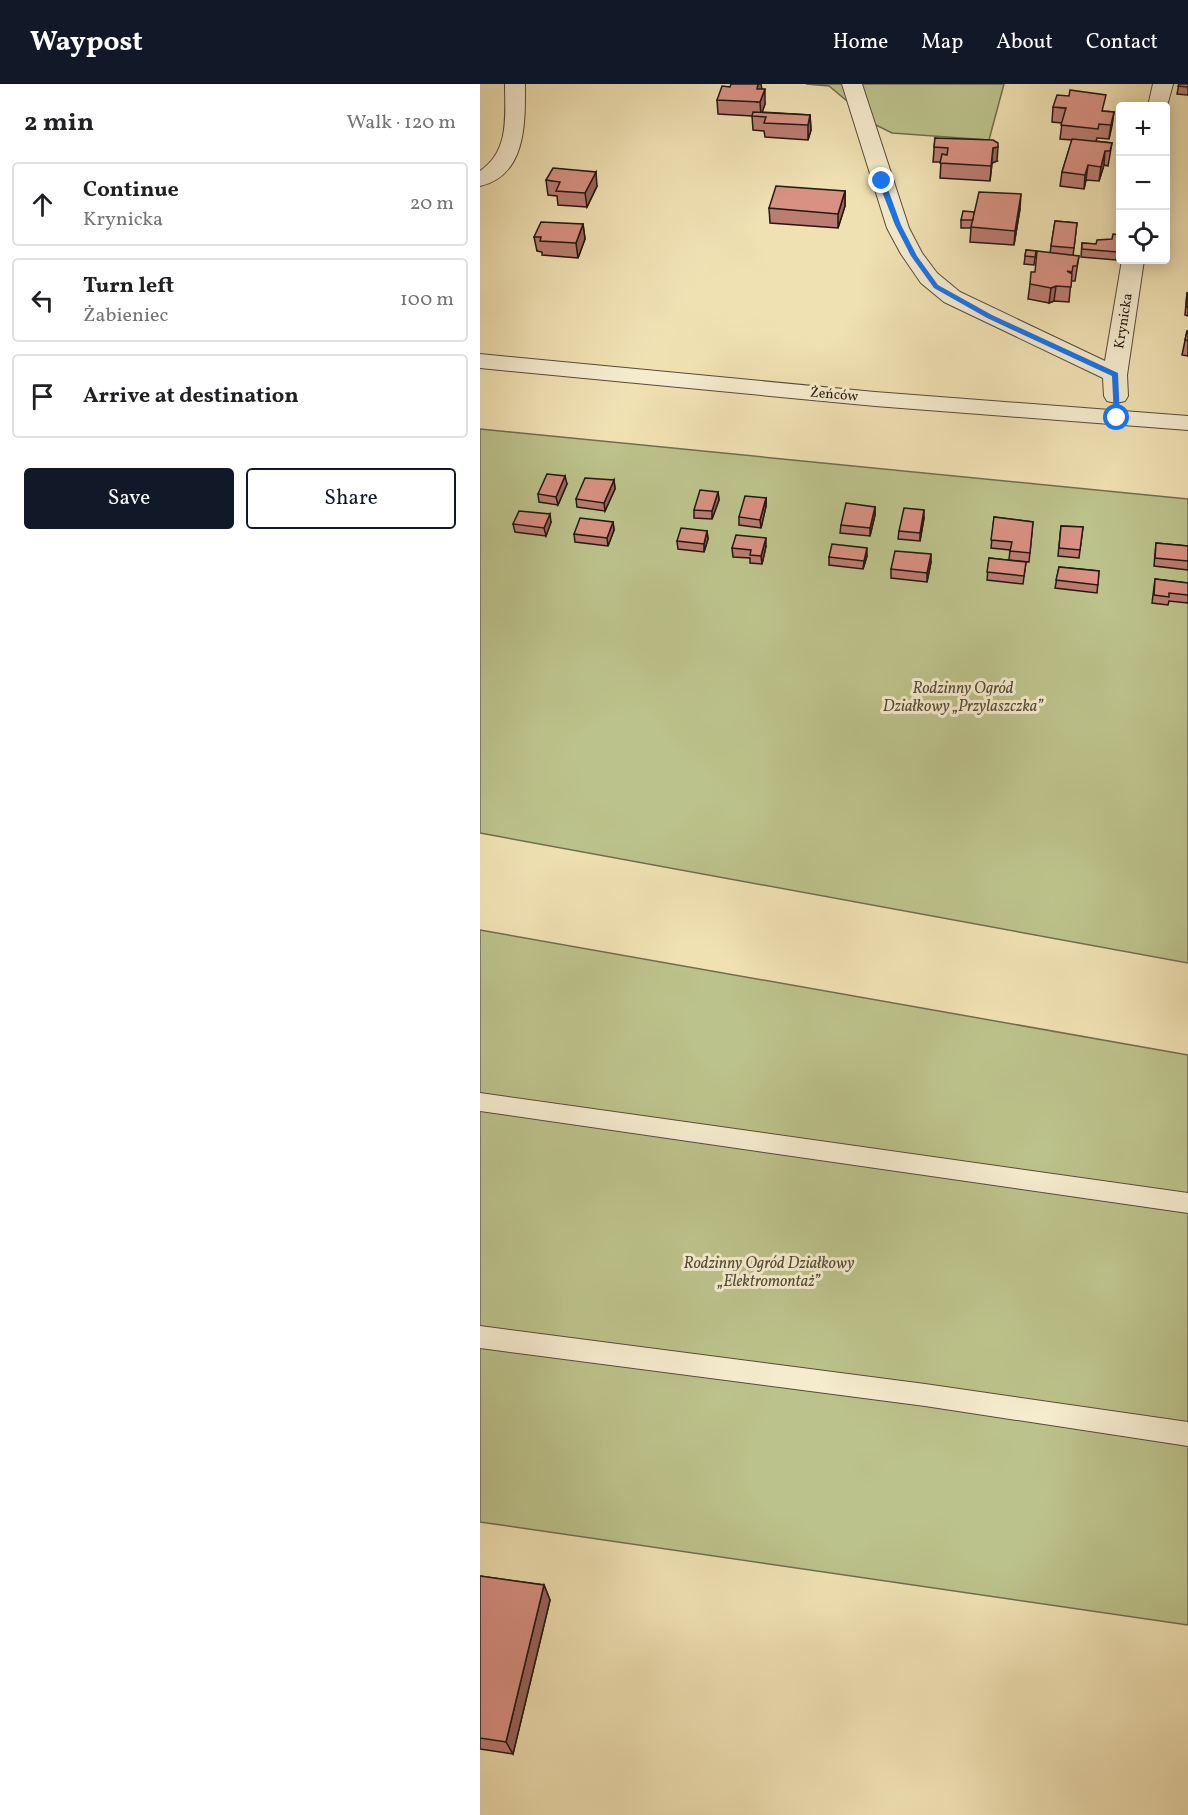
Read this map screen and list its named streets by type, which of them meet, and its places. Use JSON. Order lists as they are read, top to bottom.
{
  "streets": {
    "street": ["Krynicka", "Żeńców"]
  },
  "crossings": [
    ["Krynicka", "Żeńców"]
  ],
  "parks": ["Rodzinny Ogród Działkowy „Przylaszczka”", "Rodzinny Ogród Działkowy „Elektromontaż”"],
  "page": {
    "header": "Waypost",
    "nav": [
      "Home",
      "Map",
      "About",
      "Contact"
    ],
    "heading": ["2 min", "Walk · 120 m"],
    "map_buttons": ["+", "−"],
    "list": [
      ["Continue", "Krynicka", "20 m"],
      ["Turn left", "Żabieniec", "100 m"],
      "Arrive at destination"
    ],
    "buttons": ["Save", "Share"]
  }
}
